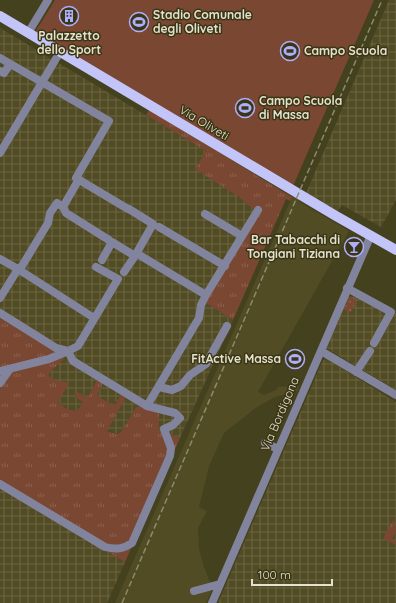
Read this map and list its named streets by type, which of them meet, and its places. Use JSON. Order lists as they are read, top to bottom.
{
  "streets": {
    "main road": ["Via Oliveti"],
    "street": ["Via Bordigona"]
  },
  "crossings": [
    ["Via Oliveti", "Via Bordigona"]
  ],
  "places": {
    "building": ["Palazzetto dello Sport"],
    "sports": [
      "Stadio Comunale degli Oliveti",
      "Campo Scuola",
      "Campo Scuola di Massa",
      "FitActive Massa"
    ],
    "bar": ["Bar Tabacchi di Tongiani Tiziana"]
  },
  "scale_bar": "100 m"
}
